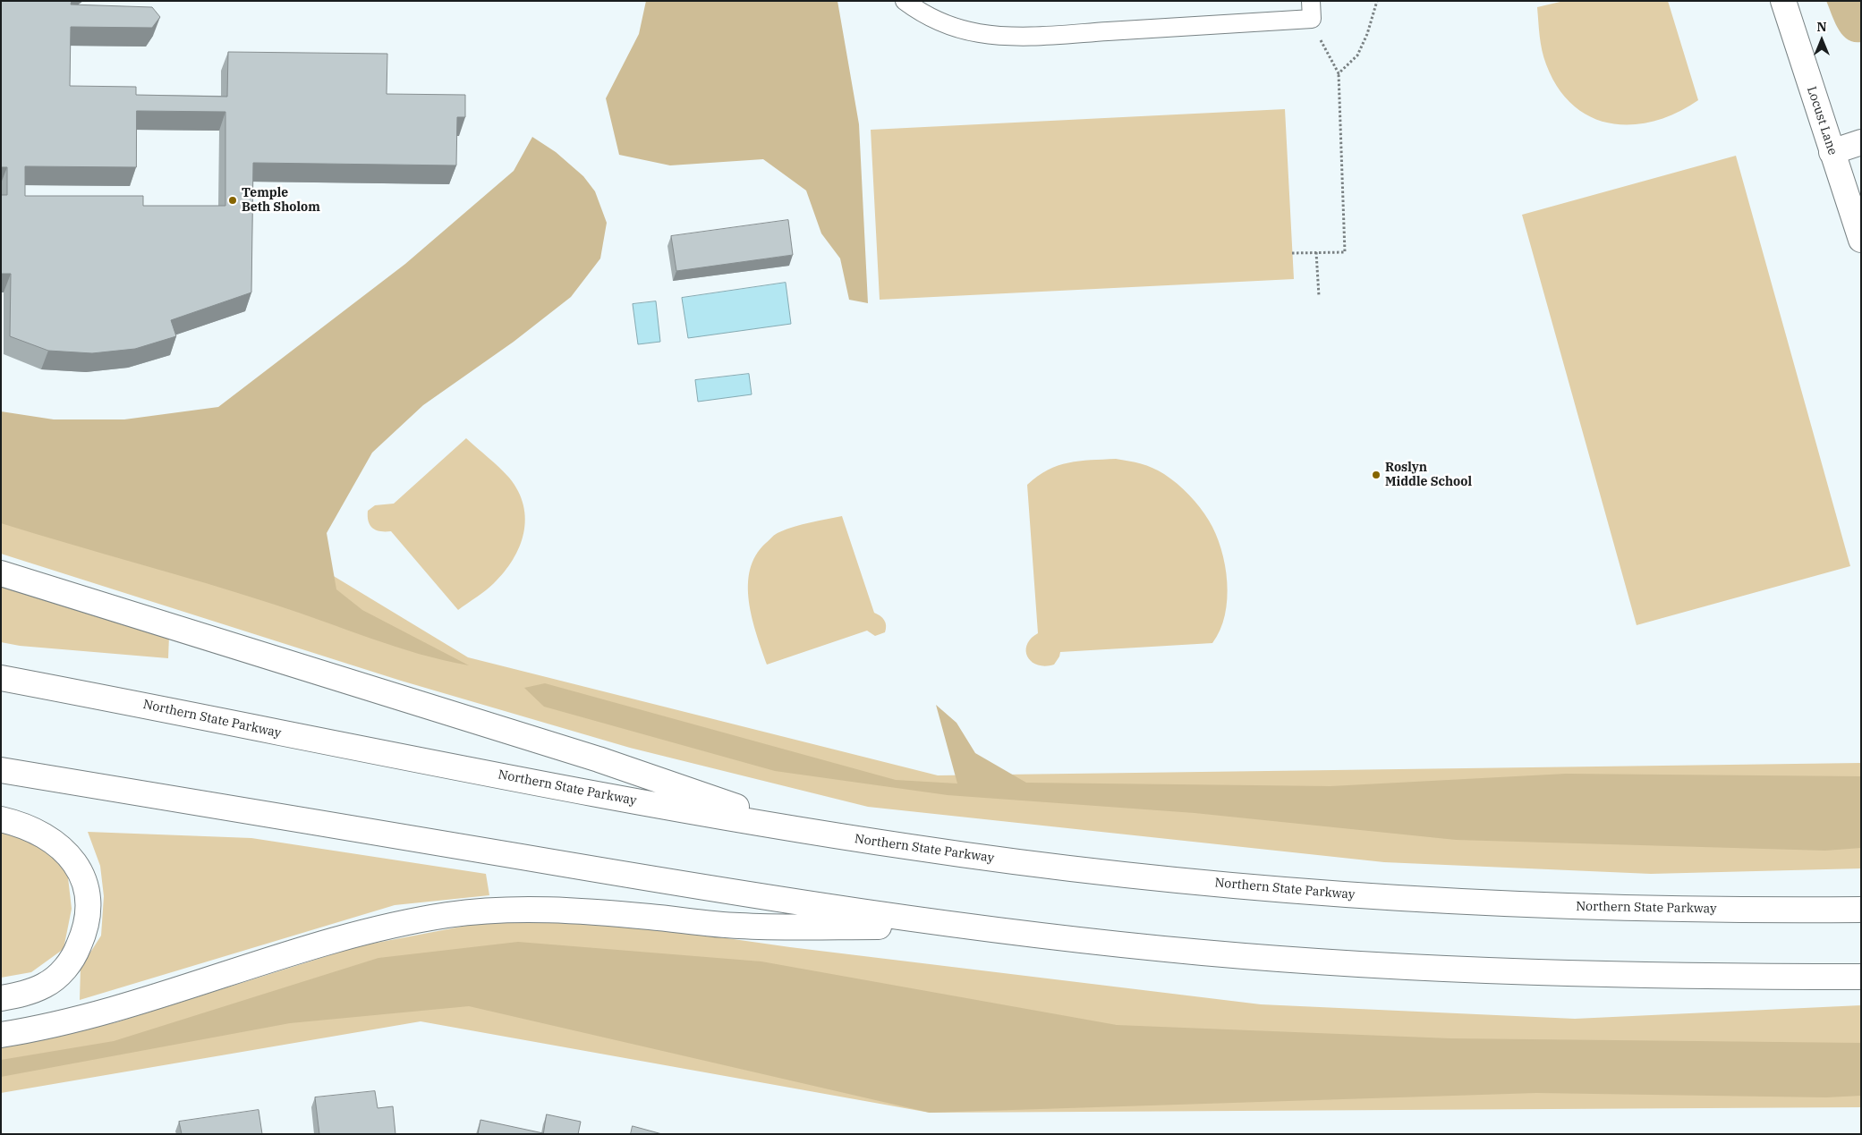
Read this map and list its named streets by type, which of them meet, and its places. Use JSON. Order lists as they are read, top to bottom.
{
  "streets": {
    "main road": ["Locust Lane", "Northern State Parkway"]
  },
  "places": ["Temple Beth Sholom", "Roslyn Middle School"],
  "north": "top"
}
